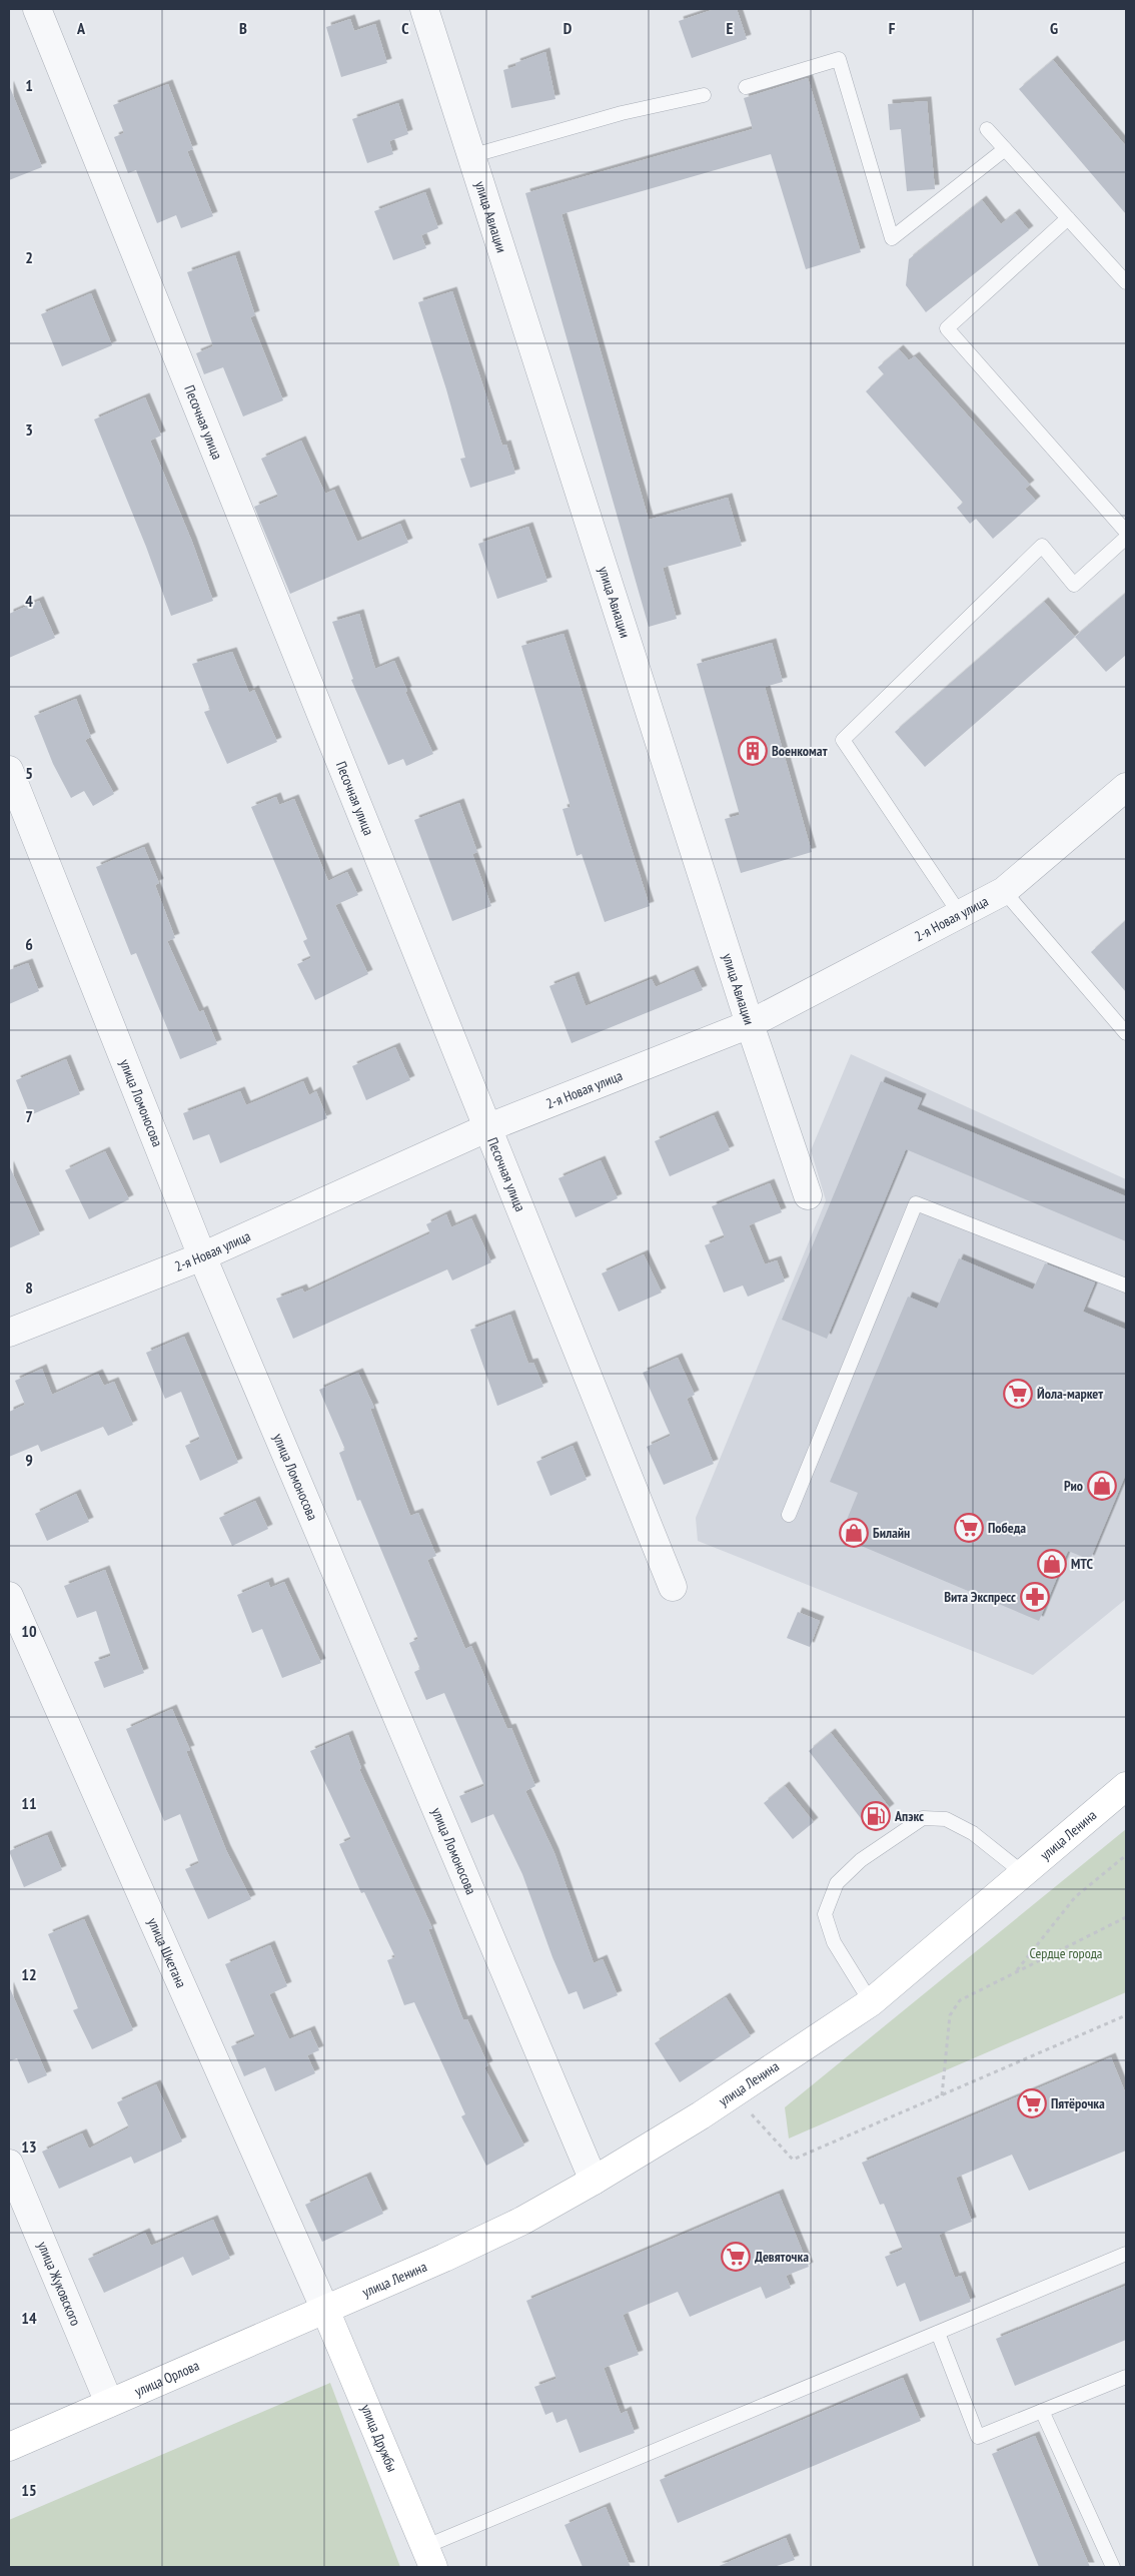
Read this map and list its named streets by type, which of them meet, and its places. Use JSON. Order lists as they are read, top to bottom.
{
  "streets": {
    "street": [
      "улица Авиации",
      "Песочная улица",
      "2-я Новая улица",
      "улица Ломоносова",
      "улица Ленина",
      "улица Шкетана",
      "улица Жуковского",
      "улица Орлова",
      "улица Дружбы"
    ]
  },
  "crossings": [
    ["улица Авиации", "2-я Новая улица"],
    ["Песочная улица", "2-я Новая улица"],
    ["2-я Новая улица", "улица Ломоносова"],
    ["улица Ломоносова", "улица Ленина"],
    ["улица Ленина", "улица Шкетана"],
    ["улица Ленина", "улица Орлова"],
    ["улица Ленина", "улица Дружбы"],
    ["улица Шкетана", "улица Орлова"],
    ["улица Шкетана", "улица Дружбы"],
    ["улица Жуковского", "улица Орлова"],
    ["улица Орлова", "улица Дружбы"]
  ],
  "parks": ["Сердце города"],
  "places": {
    "building": ["Военкомат"],
    "supermarket": [
      "Йола-маркет",
      "Победа",
      "Пятёрочка",
      "Девяточка"
    ],
    "shop": ["Рио", "Билайн", "МТС"],
    "pharmacy": ["Вита Экспресс"],
    "fuel station": ["Апэкс"]
  },
  "grid": {
    "columns": [
      "A",
      "B",
      "C",
      "D",
      "E",
      "F",
      "G"
    ],
    "rows": [
      "1",
      "2",
      "3",
      "4",
      "5",
      "6",
      "7",
      "8",
      "9",
      "10",
      "11",
      "12",
      "13",
      "14",
      "15"
    ]
  }
}
